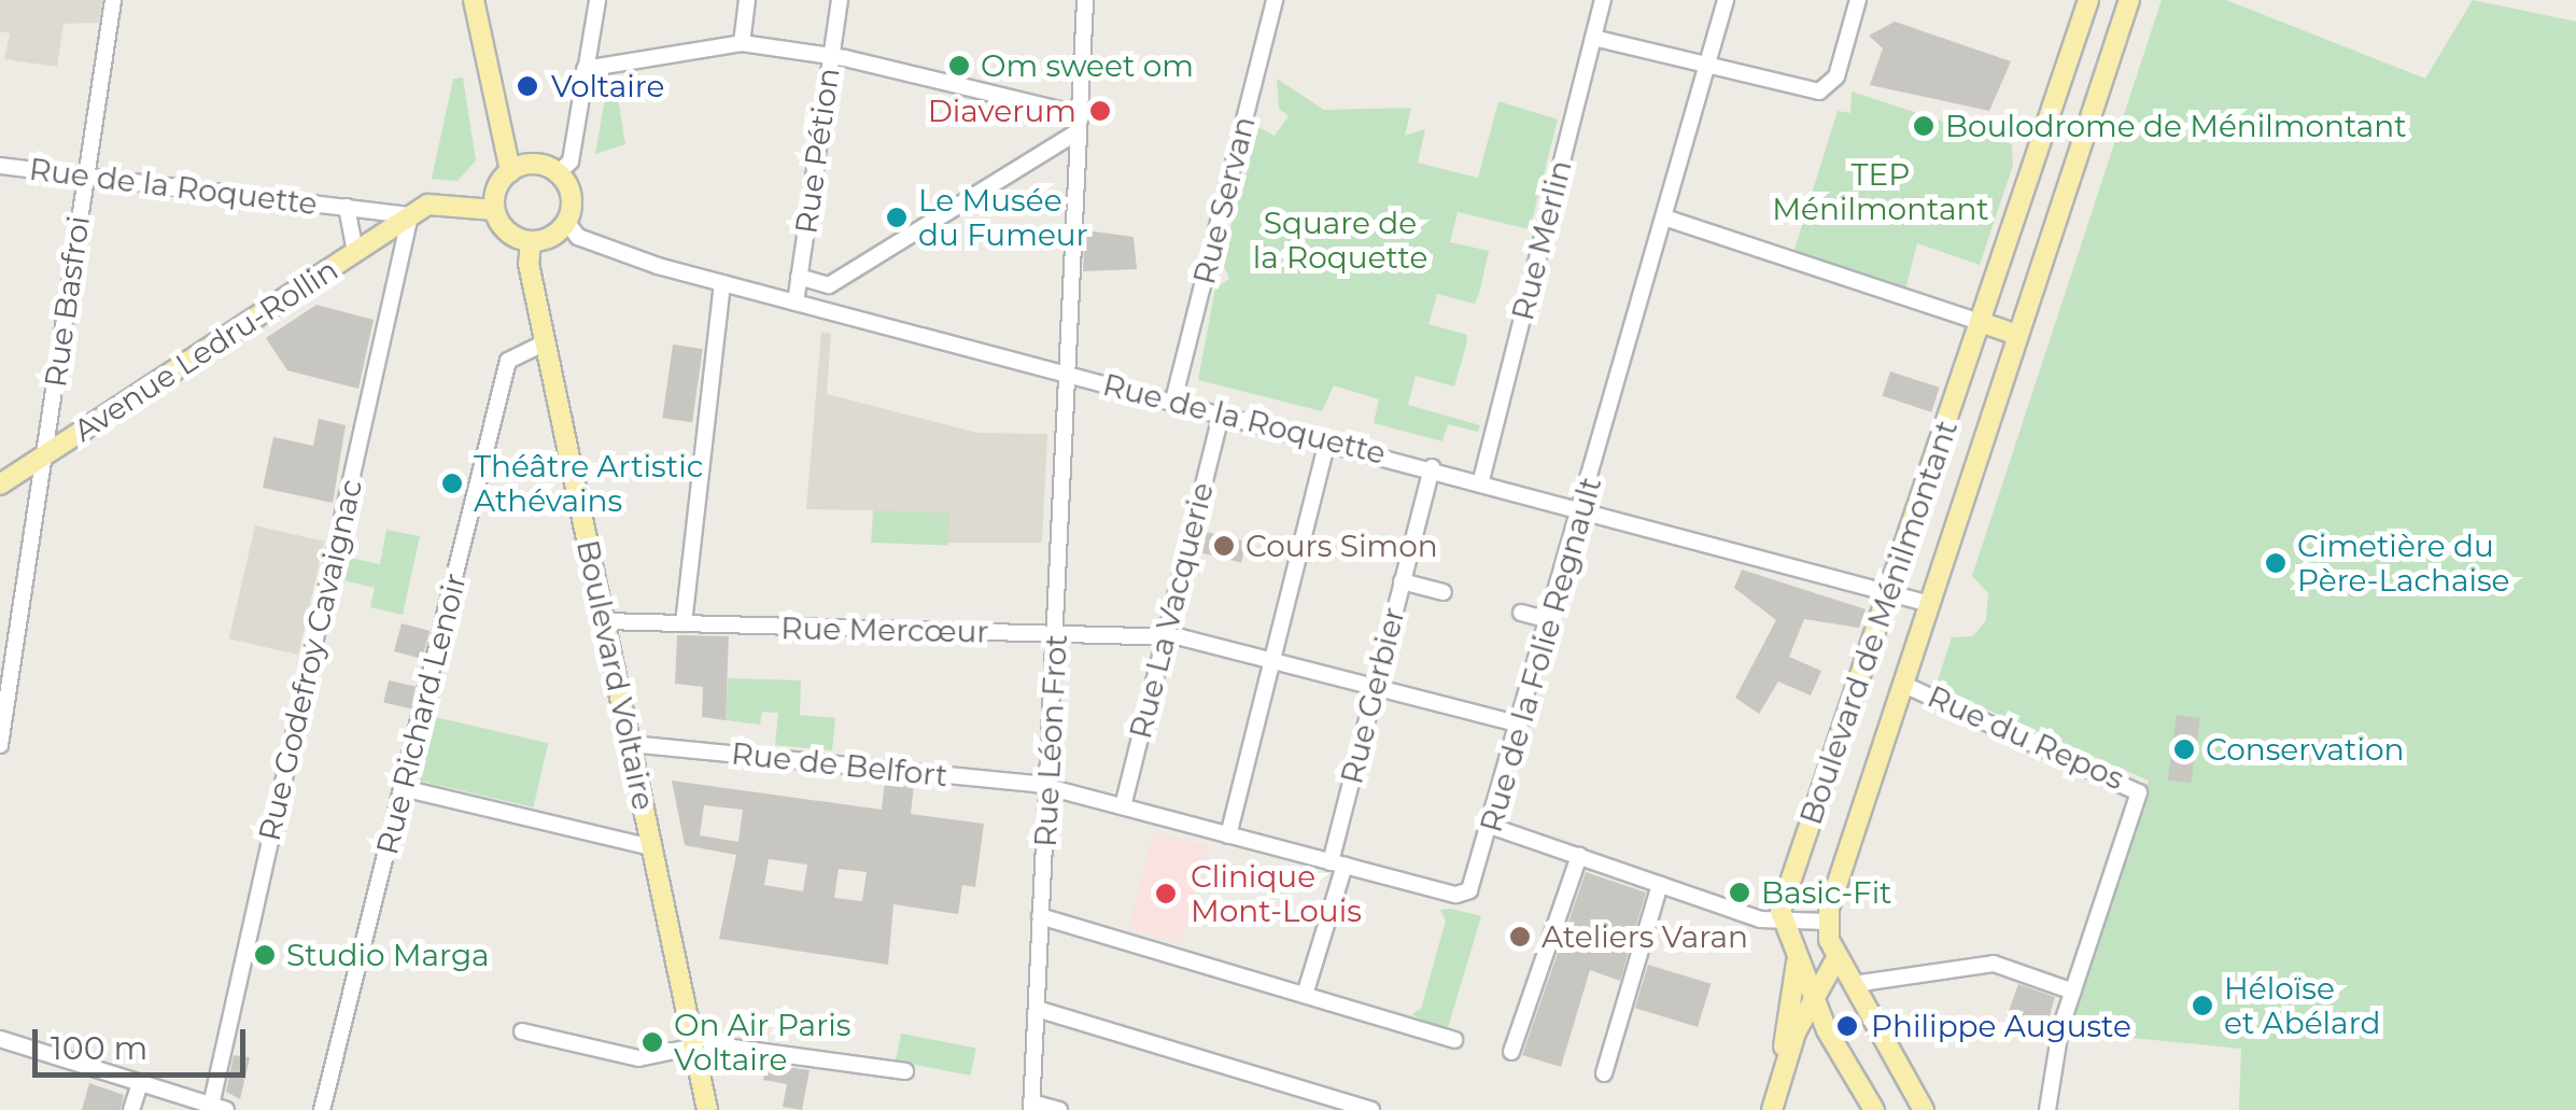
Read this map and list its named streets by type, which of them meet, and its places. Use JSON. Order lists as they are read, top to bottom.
{
  "streets": {
    "main road": [
      "Rue de la Roquette",
      "Avenue Ledru-Rollin",
      "Boulevard de Ménilmontant",
      "Boulevard Voltaire"
    ],
    "street": [
      "Rue Pétion",
      "Rue Servan",
      "Rue Merlin",
      "Rue Basfroi",
      "Rue La Vacquerie",
      "Rue Mercœur",
      "Rue de la Folie Regnault",
      "Rue Godefroy Cavaignac",
      "Rue Gerbier",
      "Rue Richard Lenoir",
      "Rue du Repos",
      "Rue Léon Frot",
      "Rue de Belfort"
    ]
  },
  "crossings": [
    ["Rue Pétion", "Rue de la Roquette"],
    ["Rue de la Roquette", "Rue Servan"],
    ["Rue de la Roquette", "Rue Merlin"],
    ["Rue de la Roquette", "Rue Basfroi"],
    ["Rue de la Roquette", "Avenue Ledru-Rollin"],
    ["Rue de la Roquette", "Rue La Vacquerie"],
    ["Rue de la Roquette", "Boulevard de Ménilmontant"],
    ["Rue de la Roquette", "Rue de la Folie Regnault"],
    ["Rue de la Roquette", "Rue Godefroy Cavaignac"],
    ["Rue de la Roquette", "Boulevard Voltaire"],
    ["Rue de la Roquette", "Rue Gerbier"],
    ["Rue de la Roquette", "Rue Léon Frot"],
    ["Rue Basfroi", "Avenue Ledru-Rollin"],
    ["Avenue Ledru-Rollin", "Rue Godefroy Cavaignac"],
    ["Rue La Vacquerie", "Rue Mercœur"],
    ["Rue La Vacquerie", "Rue de la Folie Regnault"],
    ["Boulevard de Ménilmontant", "Rue du Repos"],
    ["Rue Mercœur", "Rue de la Folie Regnault"],
    ["Rue Mercœur", "Boulevard Voltaire"],
    ["Rue Mercœur", "Rue Gerbier"],
    ["Rue Mercœur", "Rue Léon Frot"],
    ["Rue de la Folie Regnault", "Rue Gerbier"],
    ["Rue de la Folie Regnault", "Rue Léon Frot"],
    ["Rue de la Folie Regnault", "Rue de Belfort"],
    ["Boulevard Voltaire", "Rue Richard Lenoir"],
    ["Boulevard Voltaire", "Rue de Belfort"],
    ["Rue Léon Frot", "Rue de Belfort"]
  ],
  "parks": ["TEP Ménilmontant", "Square de la Roquette"],
  "places": [
    "Om sweet om",
    "Voltaire",
    "Diaverum",
    "Boulodrome de Ménilmontant",
    "Le Musée du Fumeur",
    "Théâtre Artistic Athévains",
    "Cours Simon",
    "Cimetière du Père-Lachaise",
    "Conservation",
    "Basic-Fit",
    "Clinique Mont-Louis",
    "Ateliers Varan",
    "Studio Marga",
    "Héloïse et Abélard",
    "Philippe Auguste",
    "On Air Paris Voltaire"
  ],
  "scale_bar": "100 m"
}
